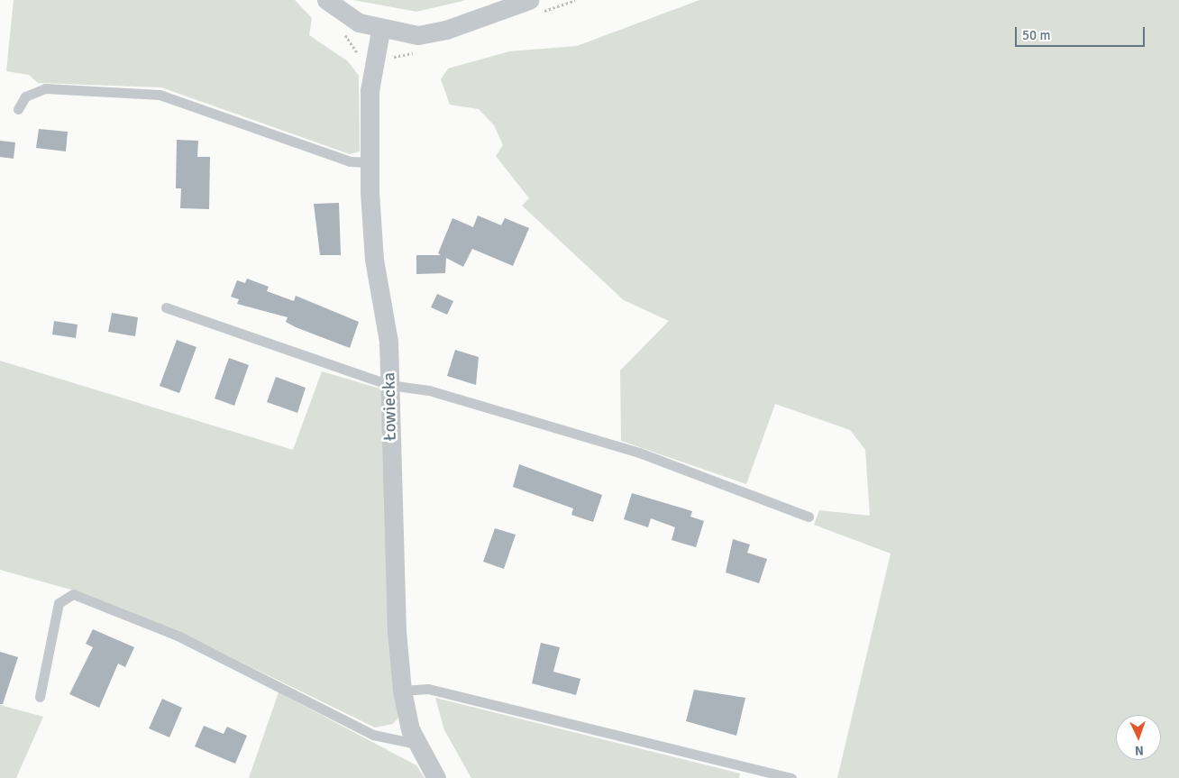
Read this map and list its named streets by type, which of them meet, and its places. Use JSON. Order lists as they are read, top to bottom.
{
  "streets": {
    "street": ["Łowiecka"]
  },
  "scale_bar": "50 m",
  "north": "bottom"
}
